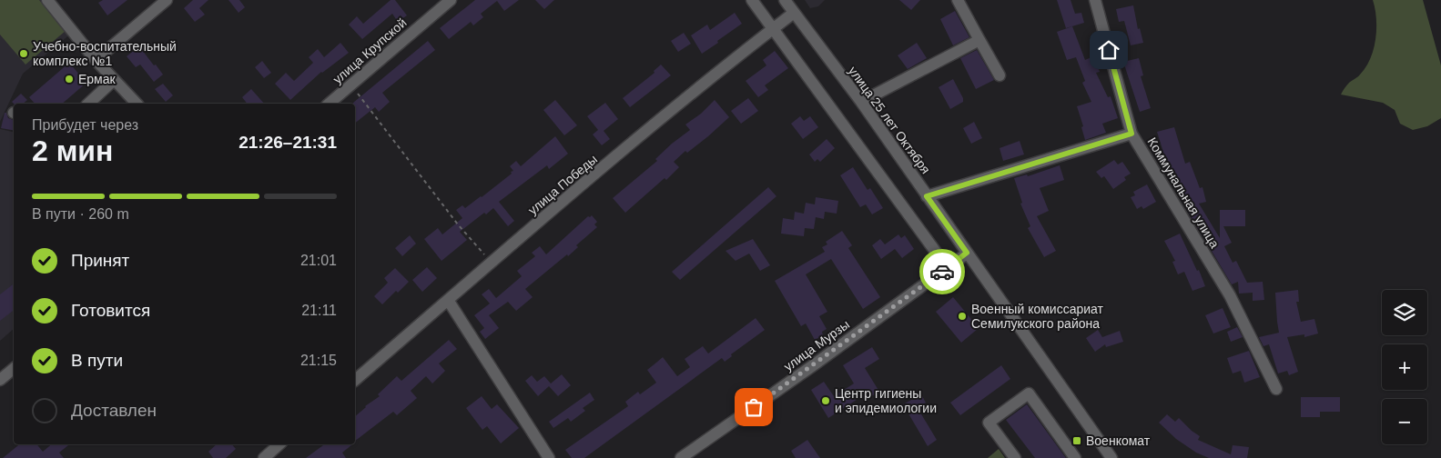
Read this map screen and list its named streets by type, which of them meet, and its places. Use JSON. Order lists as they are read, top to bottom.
{
  "streets": {
    "street": [
      "улица Крупской",
      "улица 25 лет Октября",
      "улица Победы",
      "Коммунальная улица",
      "улица Мурзы"
    ]
  },
  "crossings": [
    ["улица 25 лет Октября", "улица Победы"],
    ["улица 25 лет Октября", "улица Мурзы"]
  ],
  "places": {
    "other": [
      "Учебно-воспитательный комплекс №1",
      "Ермак",
      "Военный комиссариат Семилукского района",
      "Центр гигиены и эпидемиологии"
    ],
    "transit": ["Военкомат"]
  },
  "page": {
    "heading": ["2 мин", "Прибудет через", "21:26–21:31"],
    "bar": "В пути · 260 m",
    "list": [
      ["Принят", "21:01"],
      ["Готовится", "21:11"],
      ["В пути", "21:15"],
      "Доставлен"
    ],
    "map_buttons": ["+", "−"]
  }
}
